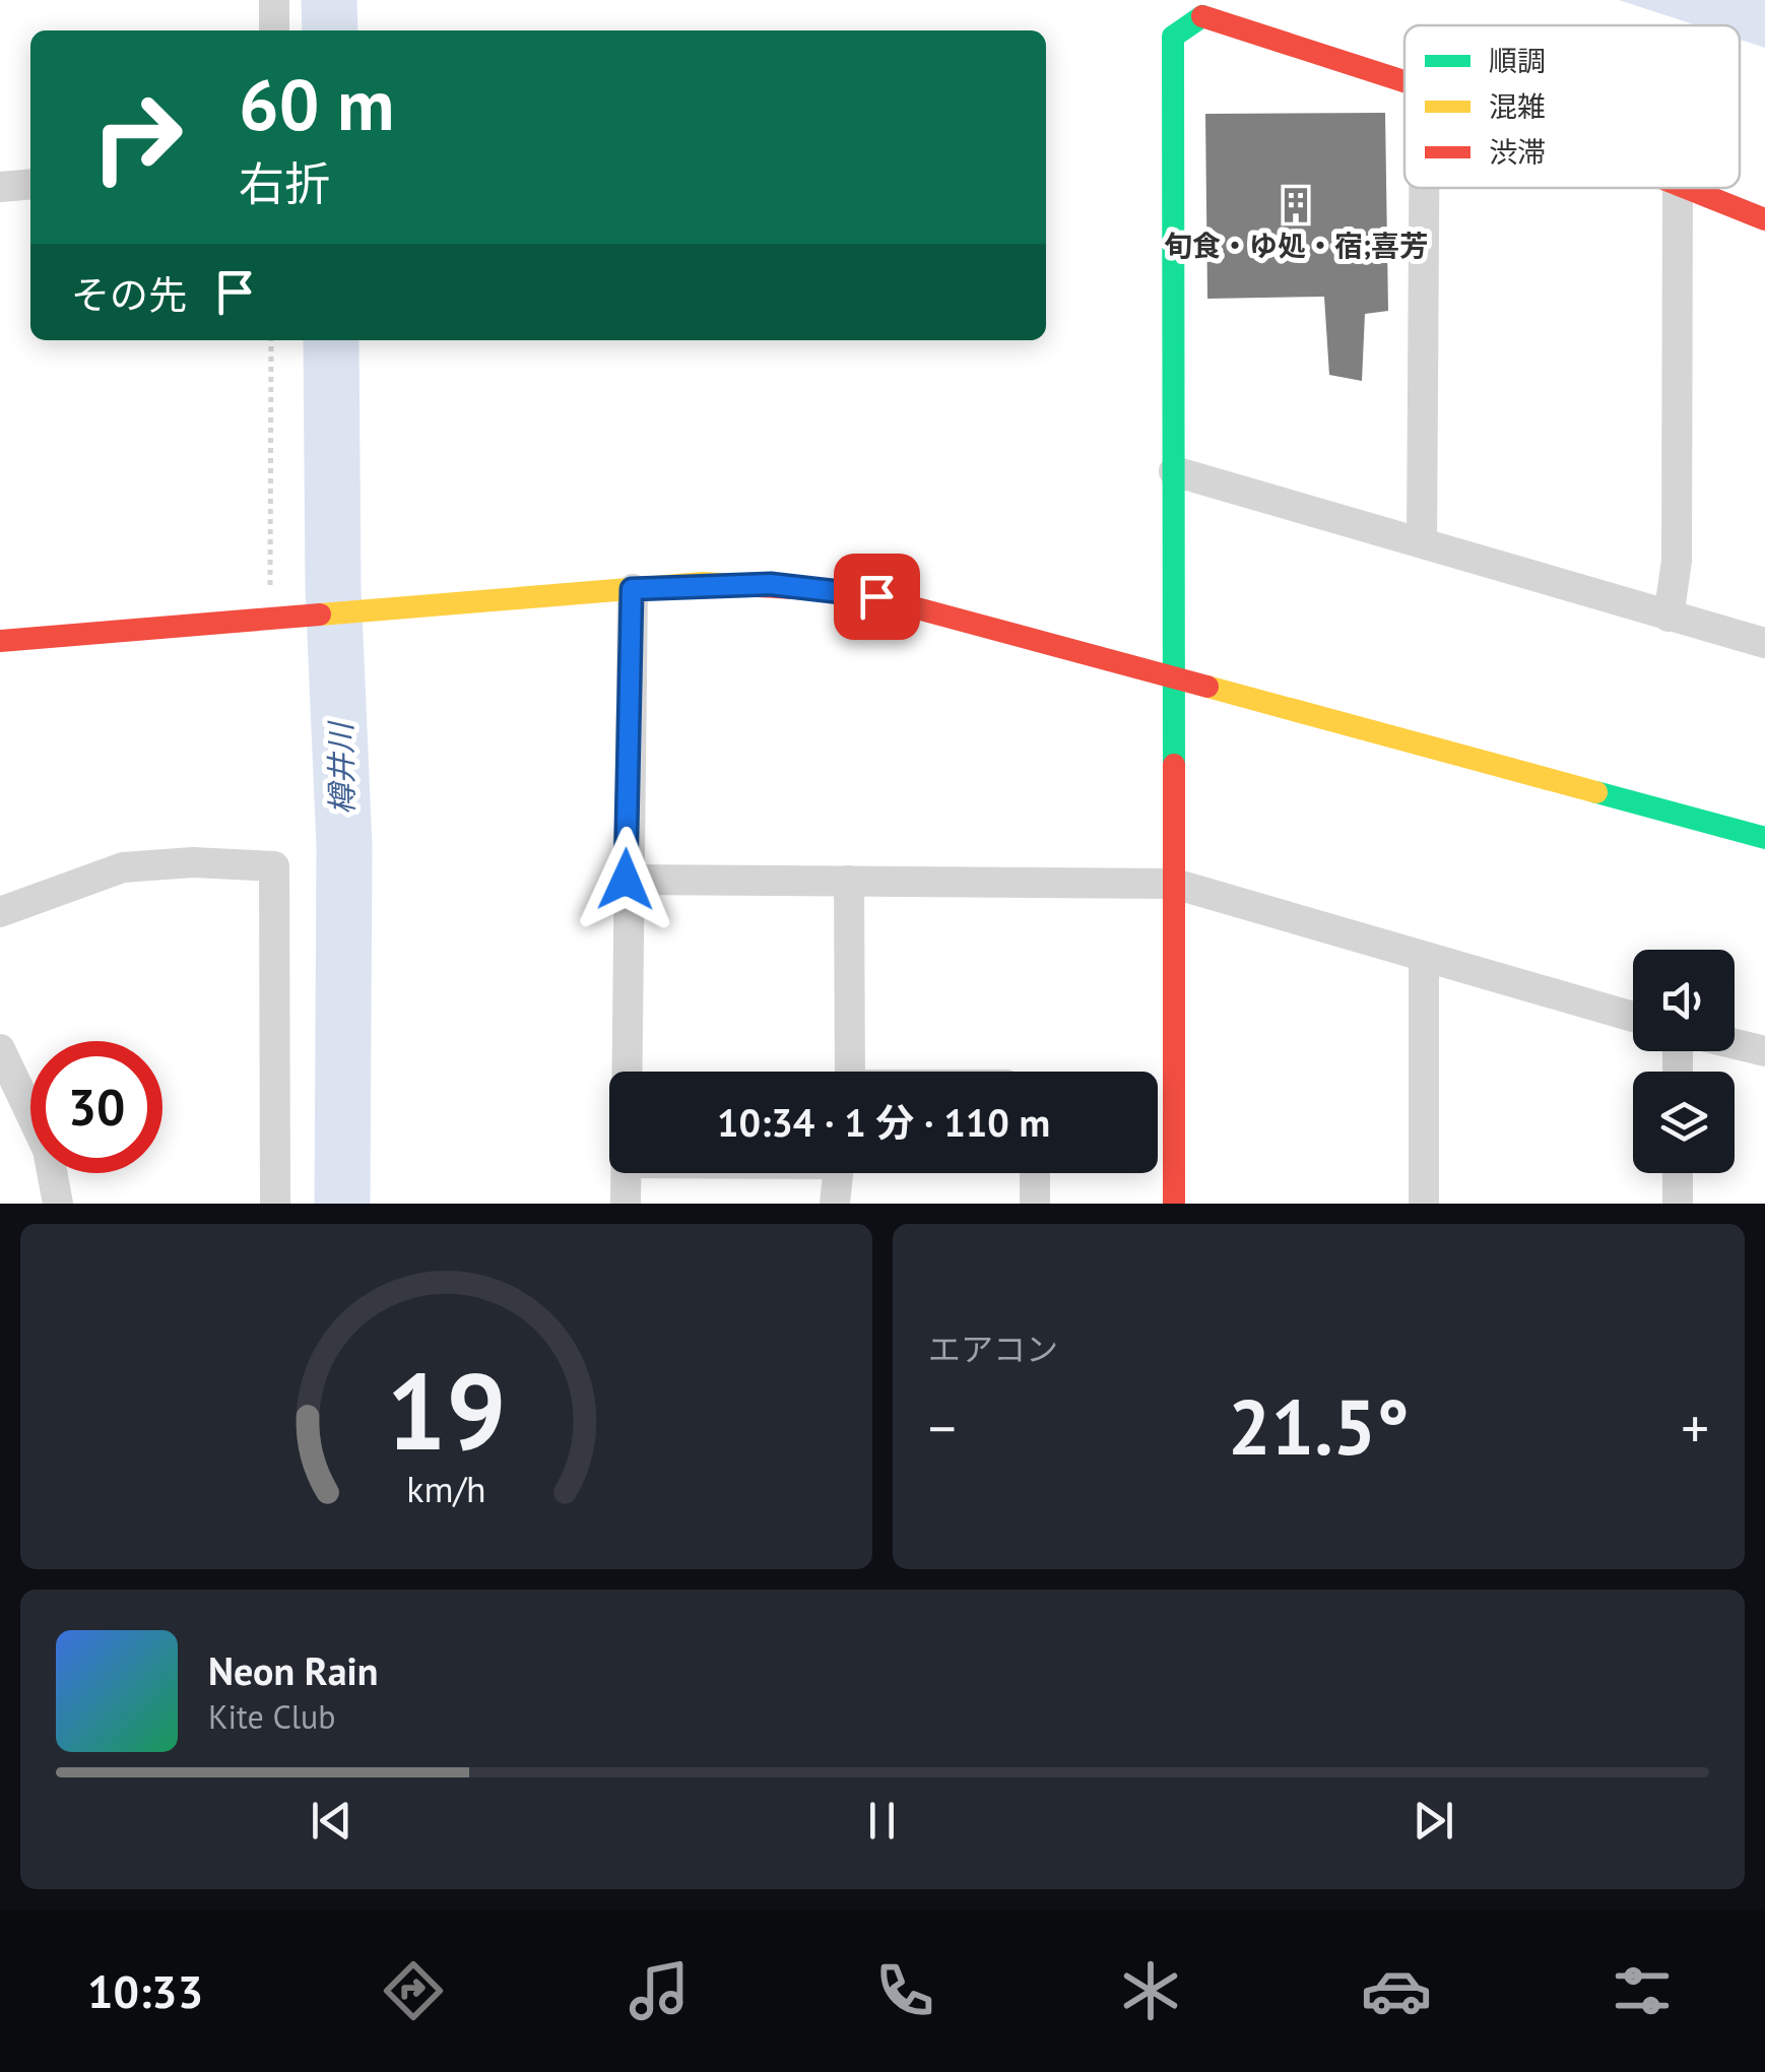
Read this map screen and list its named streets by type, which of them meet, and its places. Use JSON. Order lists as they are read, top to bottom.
{
  "water": ["樽井川"],
  "places": {
    "building": ["旬食・ゆ処・宿;喜芳"]
  },
  "legend": ["順調", "混雑", "渋滞"],
  "page": {
    "turn": ["60 m", "右折"],
    "then": "その先",
    "limit": "30",
    "trip": "10:34 · 1 分 · 110 m",
    "tile": "エアコン",
    "heat": ["−", "21.5°", "+"],
    "song": ["Neon Rain", "Kite Club"],
    "tabs": "10:33",
    "gauge": ["19", "km/h"]
  }
}
